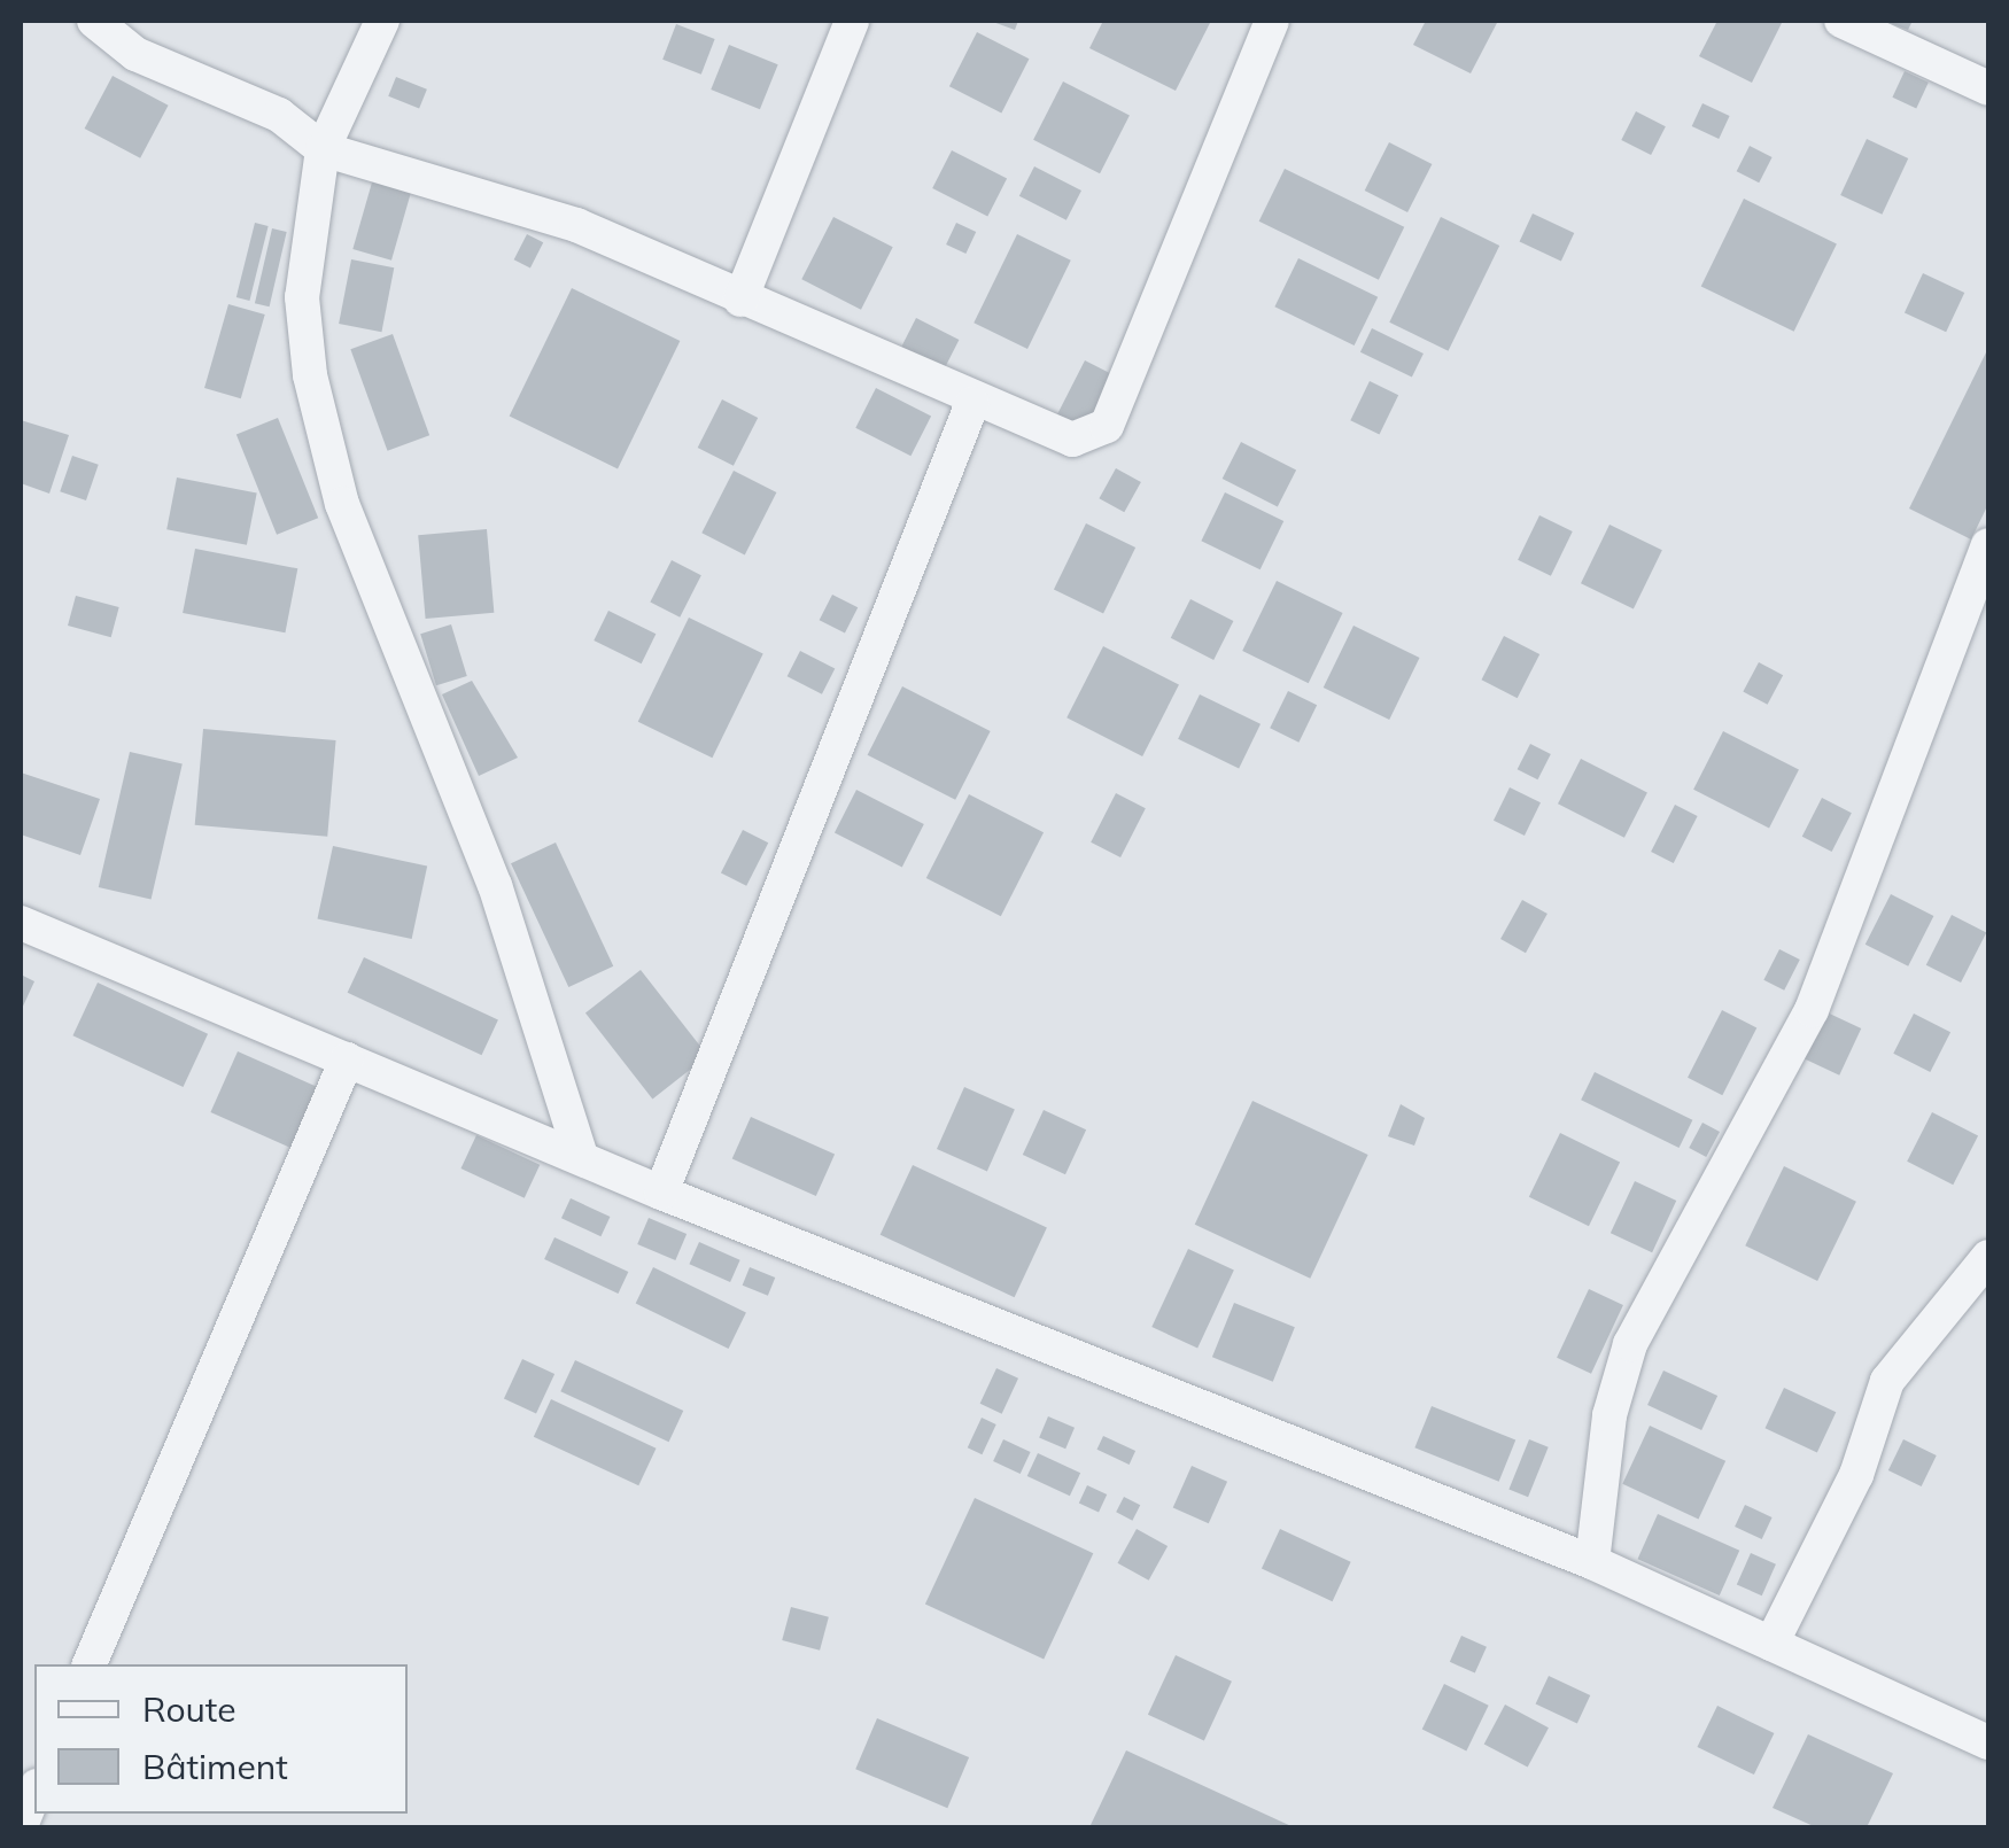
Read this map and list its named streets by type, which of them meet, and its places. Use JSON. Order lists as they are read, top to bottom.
{
  "legend": ["Route", "Bâtiment"]
}
